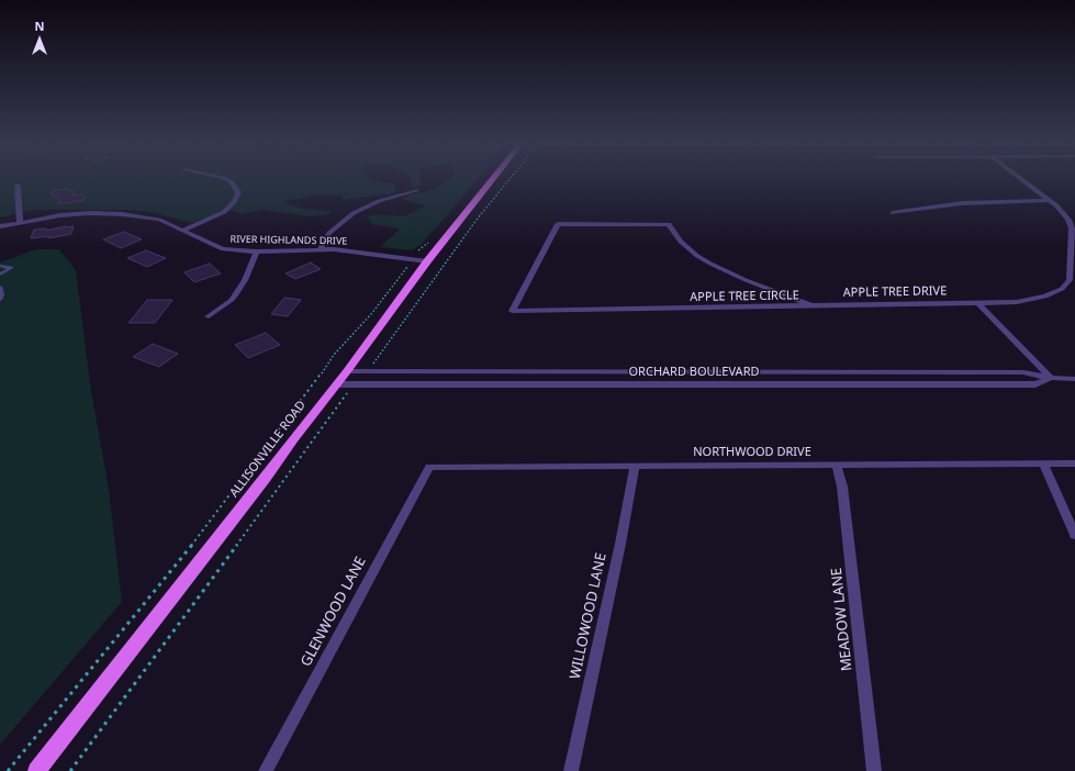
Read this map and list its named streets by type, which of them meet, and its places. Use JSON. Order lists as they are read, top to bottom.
{
  "streets": {
    "main road": ["ALLISONVILLE ROAD"],
    "street": [
      "RIVER HIGHLANDS DRIVE",
      "APPLE TREE DRIVE",
      "APPLE TREE CIRCLE",
      "ORCHARD BOULEVARD",
      "NORTHWOOD DRIVE",
      "GLENWOOD LANE",
      "WILLOWOOD LANE",
      "MEADOW LANE"
    ]
  },
  "crossings": [
    ["RIVER HIGHLANDS DRIVE", "ALLISONVILLE ROAD"],
    ["APPLE TREE DRIVE", "APPLE TREE CIRCLE"],
    ["ORCHARD BOULEVARD", "ALLISONVILLE ROAD"],
    ["NORTHWOOD DRIVE", "GLENWOOD LANE"],
    ["NORTHWOOD DRIVE", "WILLOWOOD LANE"],
    ["NORTHWOOD DRIVE", "MEADOW LANE"]
  ],
  "north": "top"
}
